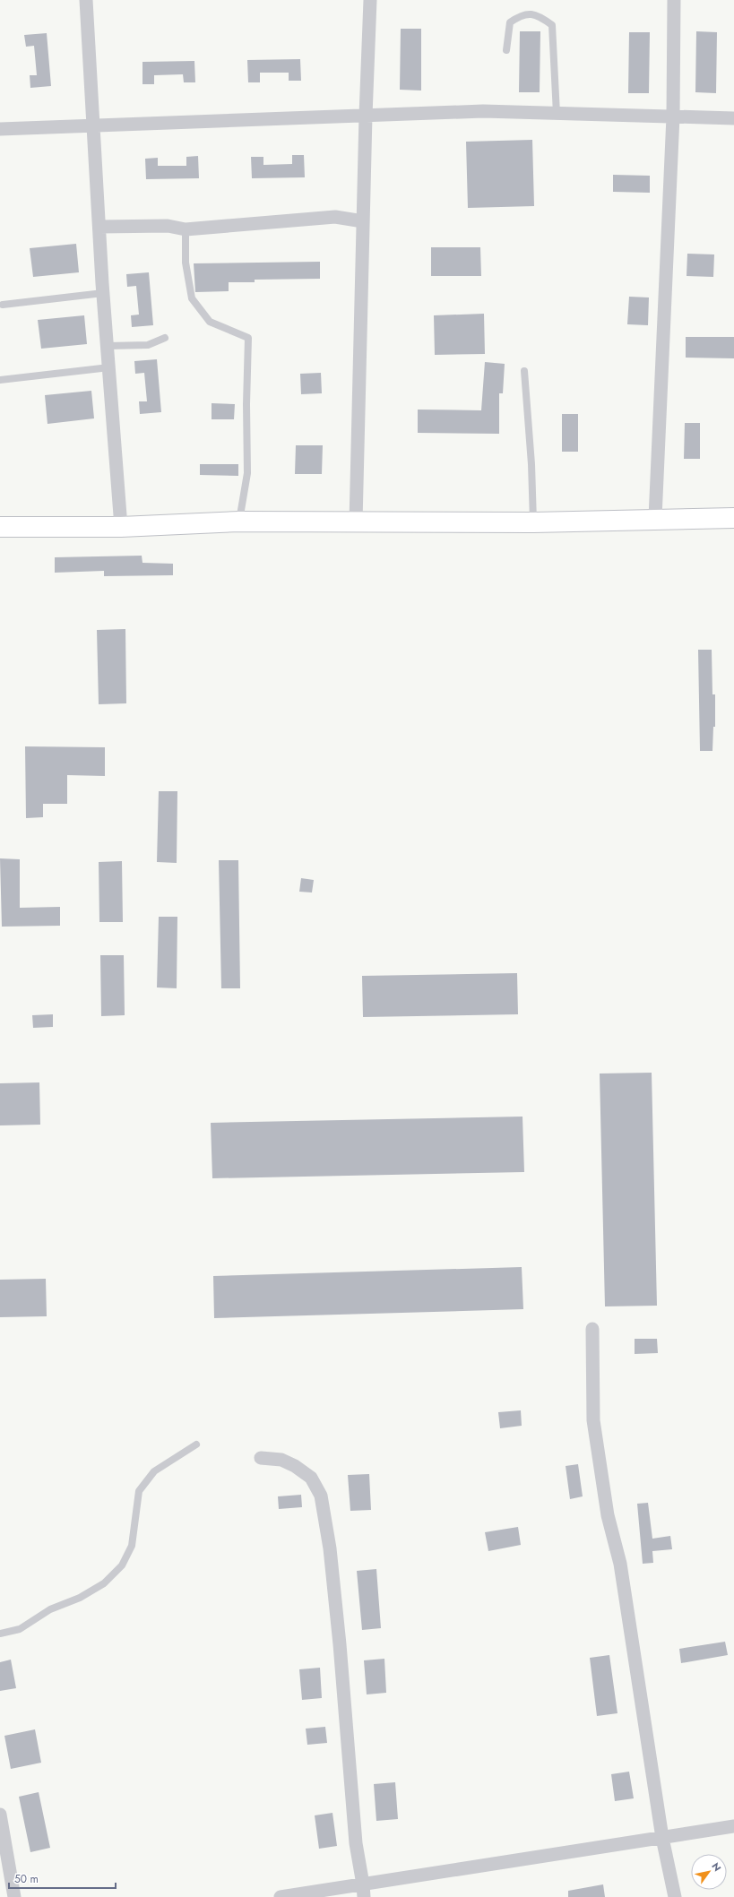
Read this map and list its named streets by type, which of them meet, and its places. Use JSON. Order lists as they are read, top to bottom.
{
  "scale_bar": "50 m",
  "north": "top right"
}
